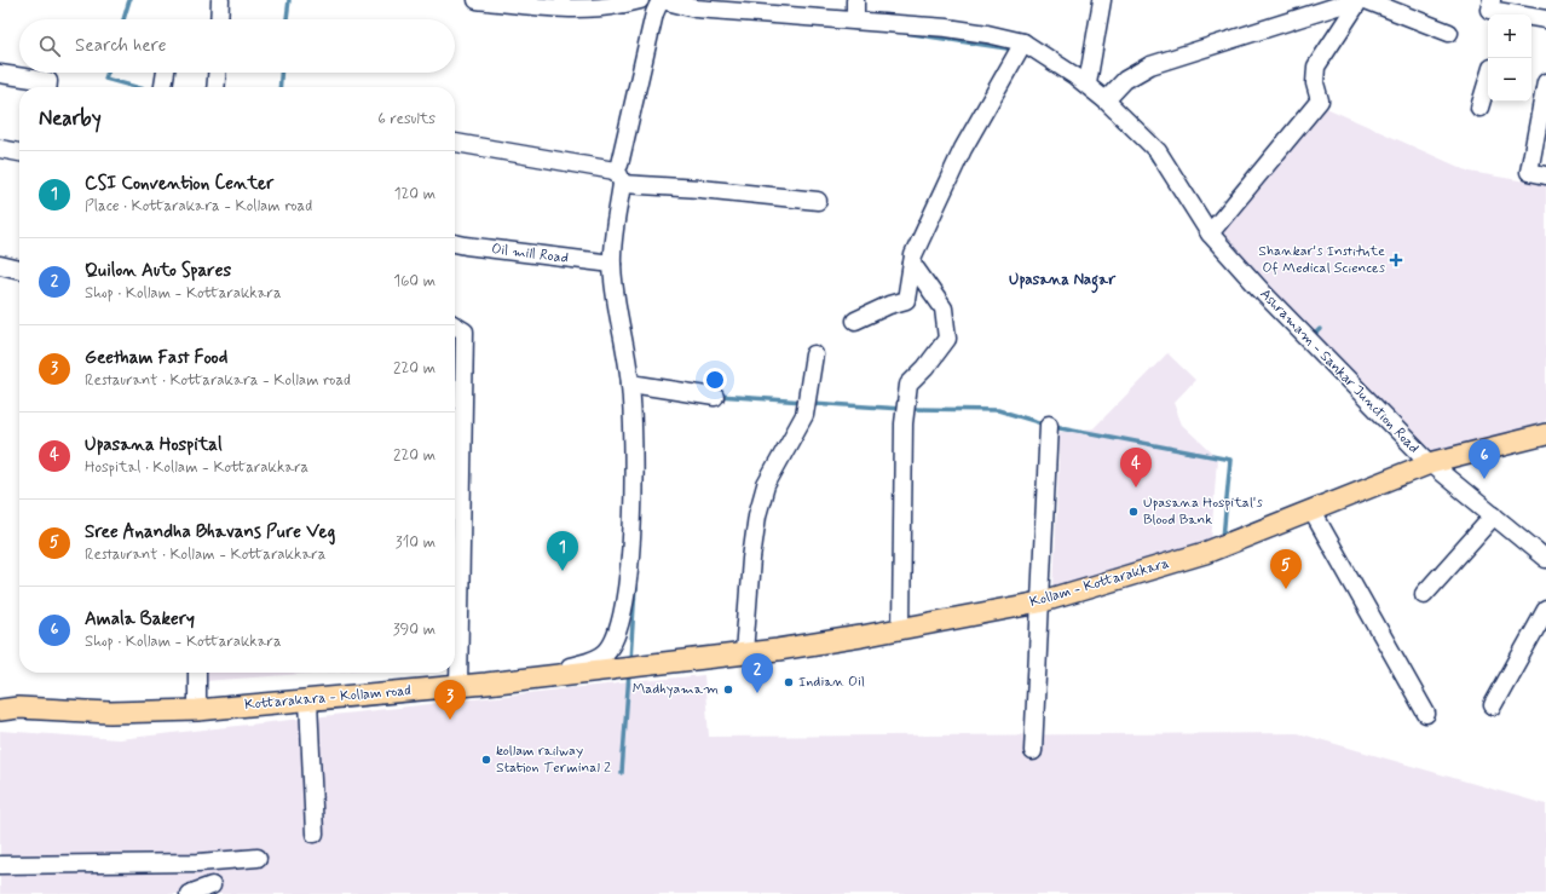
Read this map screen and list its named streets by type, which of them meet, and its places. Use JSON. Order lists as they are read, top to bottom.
{
  "streets": {
    "main road": ["Kollam - Kottarakkara", "Kottarakara - Kollam road"],
    "street": ["Oil mill Road", "Ashramam - Sankar Junction Road"]
  },
  "crossings": [
    ["Ashramam - Sankar Junction Road", "Kollam - Kottarakkara"],
    ["Kollam - Kottarakkara", "Kottarakara - Kollam road"]
  ],
  "districts": ["Upasana Nagar"],
  "places": {
    "health": ["Shankar's Institute Of Medical Sciences"],
    "other": [
      "Upasana Hospital's Blood Bank",
      "Indian Oil",
      "Madhyamam",
      "kollam railway Station Terminal 2"
    ]
  },
  "page": {
    "map_buttons": ["+", "−"],
    "search": "Search here",
    "heading": ["Nearby", "6 results"],
    "list": [
      {
        "mark": "1",
        "name": "CSI Convention Center",
        "note": "Place · Kottarakara - Kollam road",
        "value": "120 m"
      },
      {
        "mark": "2",
        "name": "Quilon Auto Spares",
        "note": "Shop · Kollam - Kottarakkara",
        "value": "160 m"
      },
      {
        "mark": "3",
        "name": "Geetham Fast Food",
        "note": "Restaurant · Kottarakara - Kollam road",
        "value": "220 m"
      },
      {
        "mark": "4",
        "name": "Upasana Hospital",
        "note": "Hospital · Kollam - Kottarakkara",
        "value": "220 m"
      },
      {
        "mark": "5",
        "name": "Sree Anandha Bhavans Pure Veg",
        "note": "Restaurant · Kollam - Kottarakkara",
        "value": "310 m"
      },
      {
        "mark": "6",
        "name": "Amala Bakery",
        "note": "Shop · Kollam - Kottarakkara",
        "value": "390 m"
      }
    ],
    "pins": [
      "6",
      "4",
      "1",
      "5",
      "2",
      "3"
    ]
  }
}
